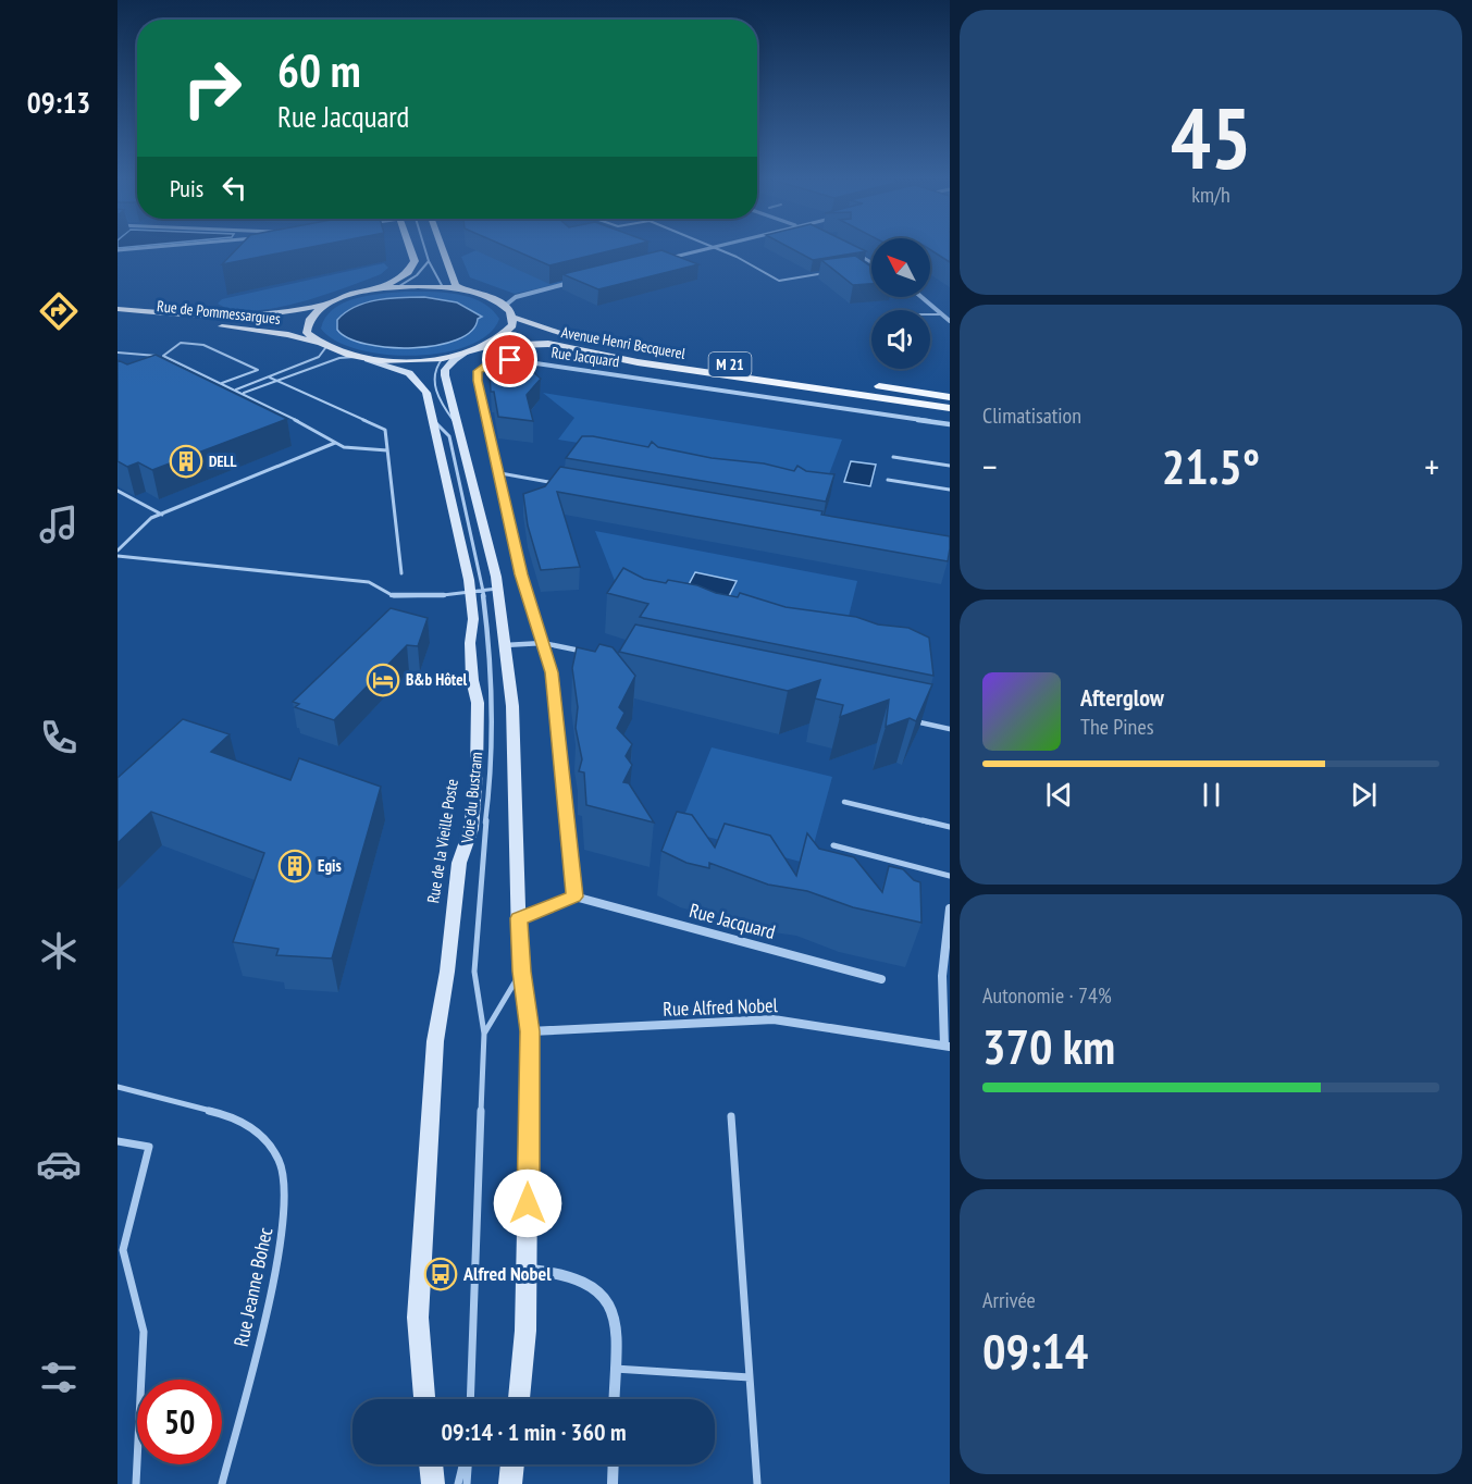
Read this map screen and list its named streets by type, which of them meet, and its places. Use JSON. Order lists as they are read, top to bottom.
{
  "streets": {
    "main road": [
      "Rue de Pommessargues",
      "Avenue Henri Becquerel",
      "M 21",
      "Rue de la Vieille Poste"
    ],
    "street": ["Rue Jacquard", "Rue Alfred Nobel"],
    "lane": ["Voie du Bustram", "Rue Jeanne Bohec"]
  },
  "crossings": [
    ["Rue de Pommessargues", "Avenue Henri Becquerel"],
    ["Rue de Pommessargues", "Rue de la Vieille Poste"],
    ["Voie du Bustram", "Rue de la Vieille Poste"]
  ],
  "places": {
    "building": ["DELL", "Egis"],
    "hotel": ["B&b Hôtel"],
    "bus stop": ["Alfred Nobel"]
  },
  "north": "top left",
  "page": {
    "tabs": "09:13",
    "tile": [
      ["45", "km/h"],
      "Climatisation",
      ["Autonomie · 74%", "370 km"],
      ["Arrivée", "09:14"]
    ],
    "turn": ["60 m", "Rue Jacquard"],
    "then": "Puis",
    "heat": ["−", "21.5°", "+"],
    "song": ["Afterglow", "The Pines"],
    "limit": "50",
    "trip": "09:14 · 1 min · 360 m"
  }
}
